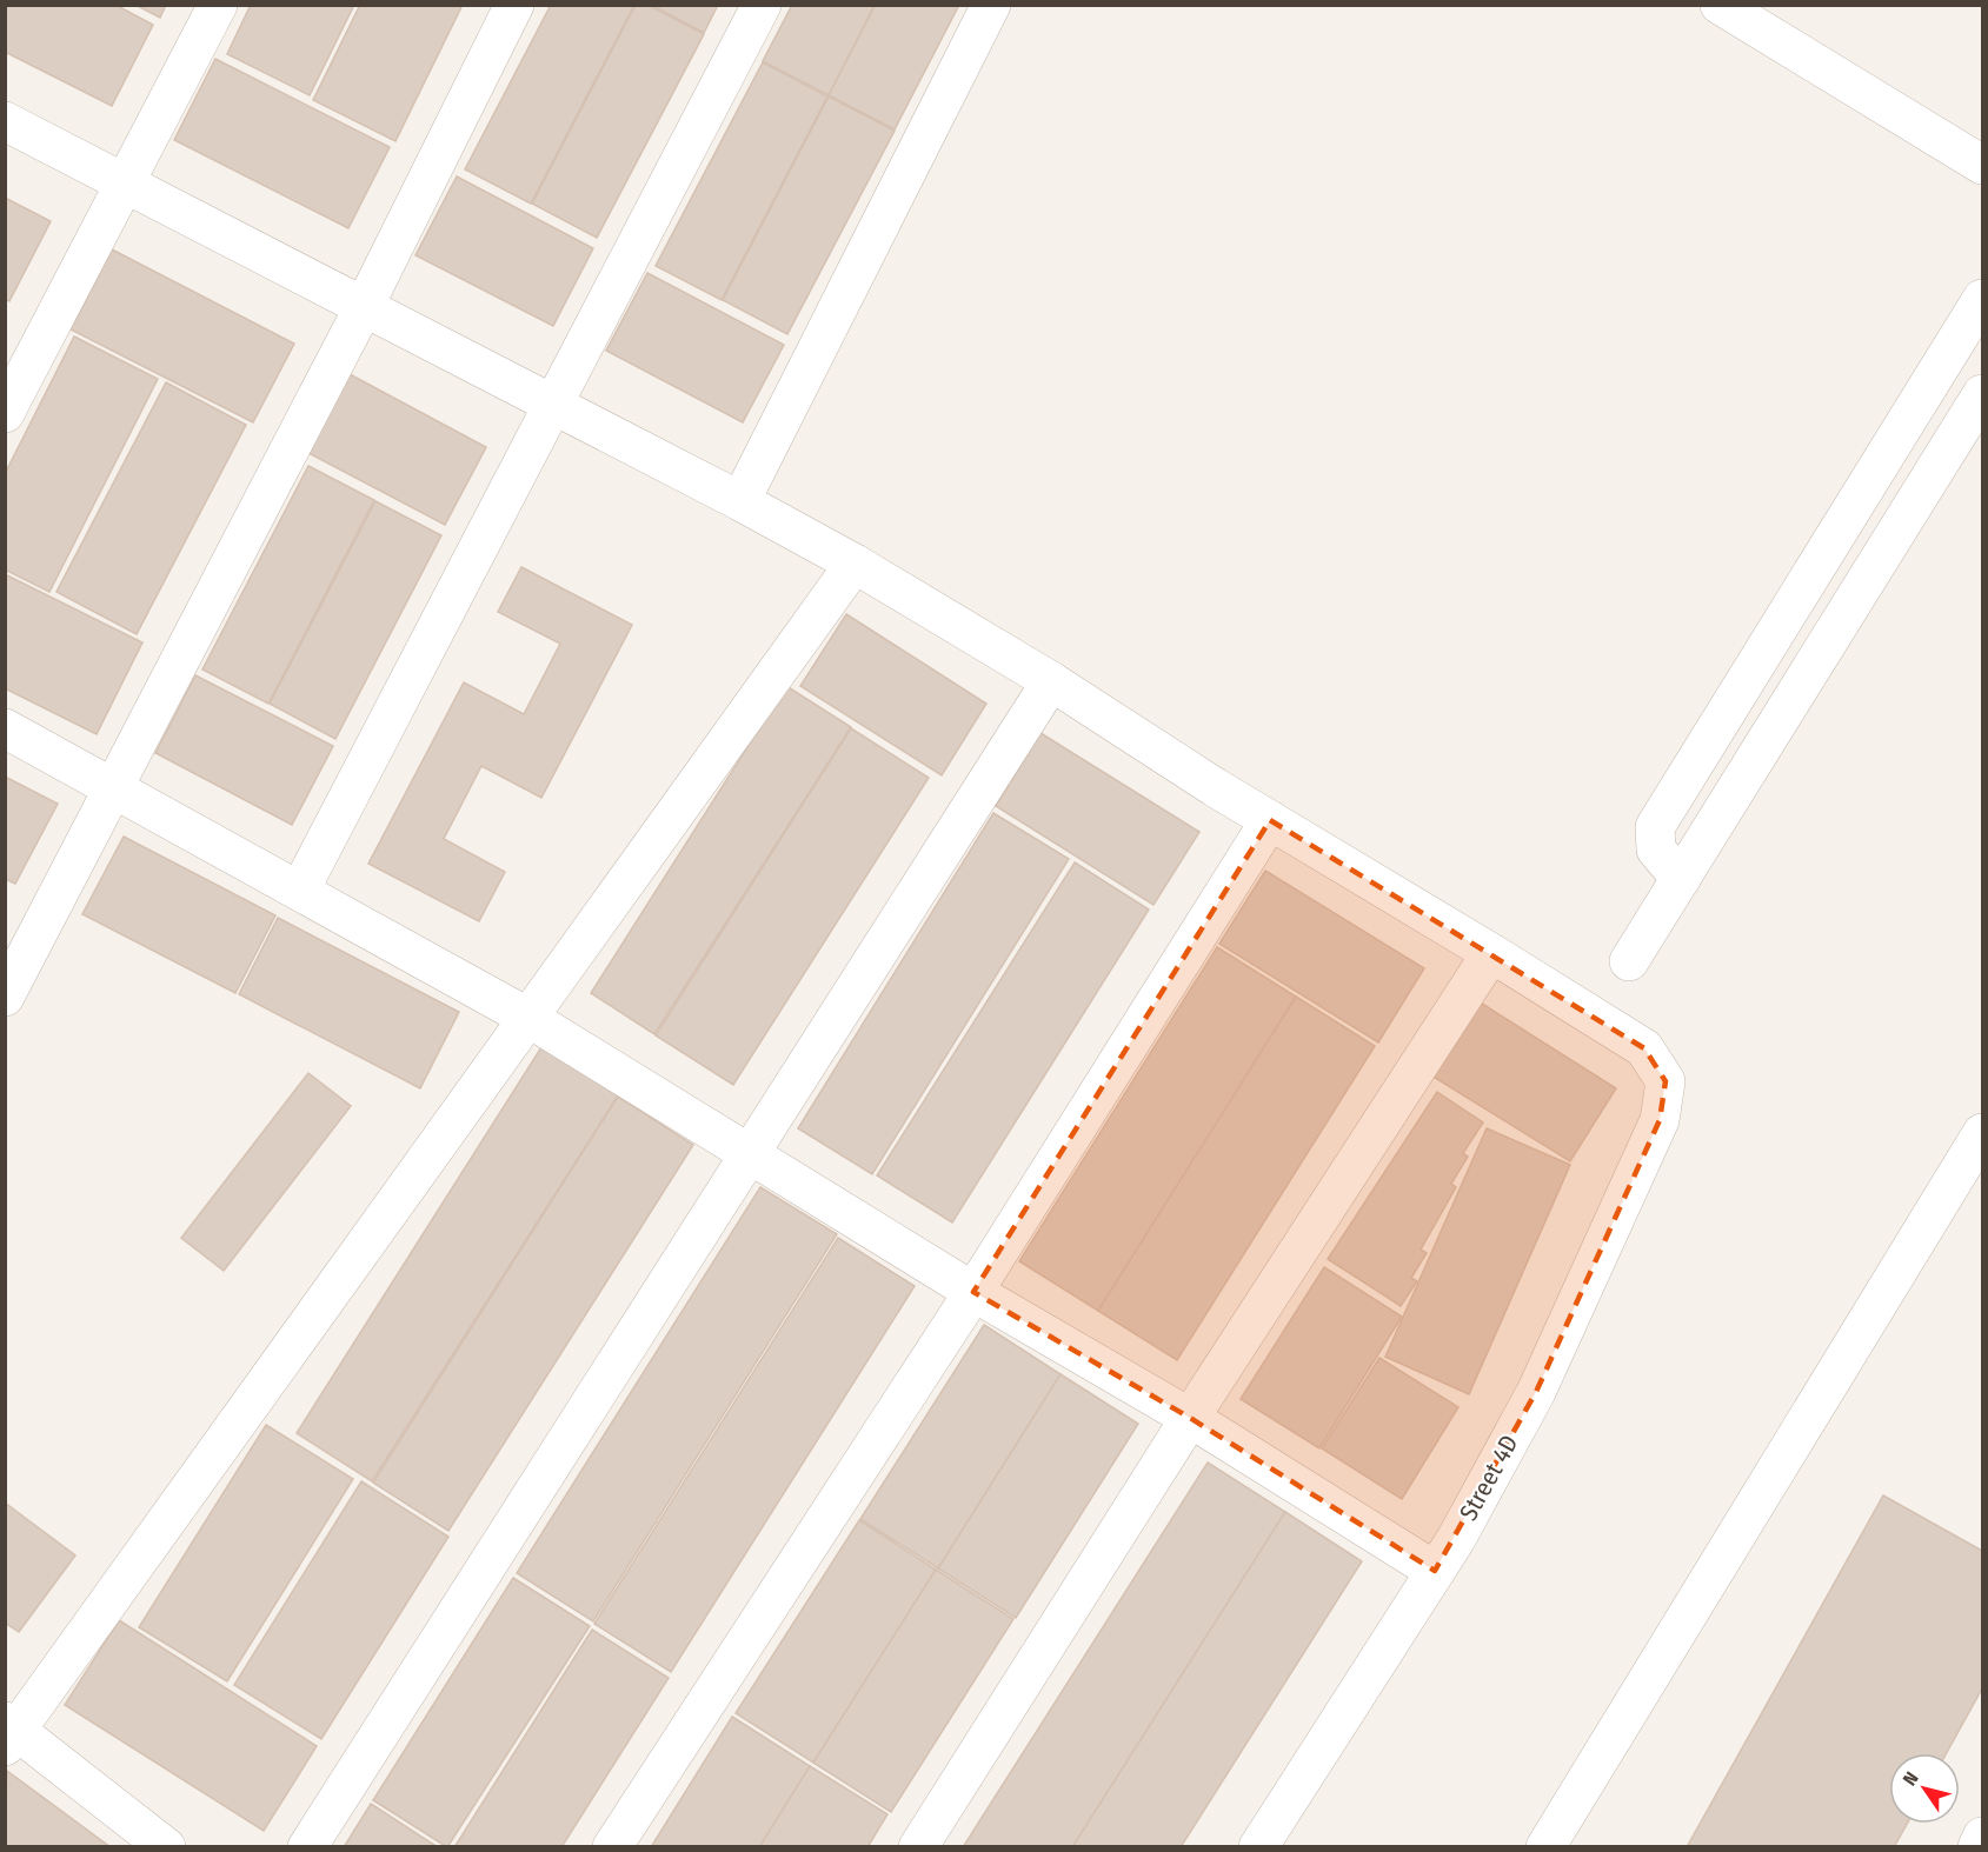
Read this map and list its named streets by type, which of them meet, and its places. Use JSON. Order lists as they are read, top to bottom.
{
  "streets": {
    "street": ["Street 4D"]
  },
  "north": "top left"
}
